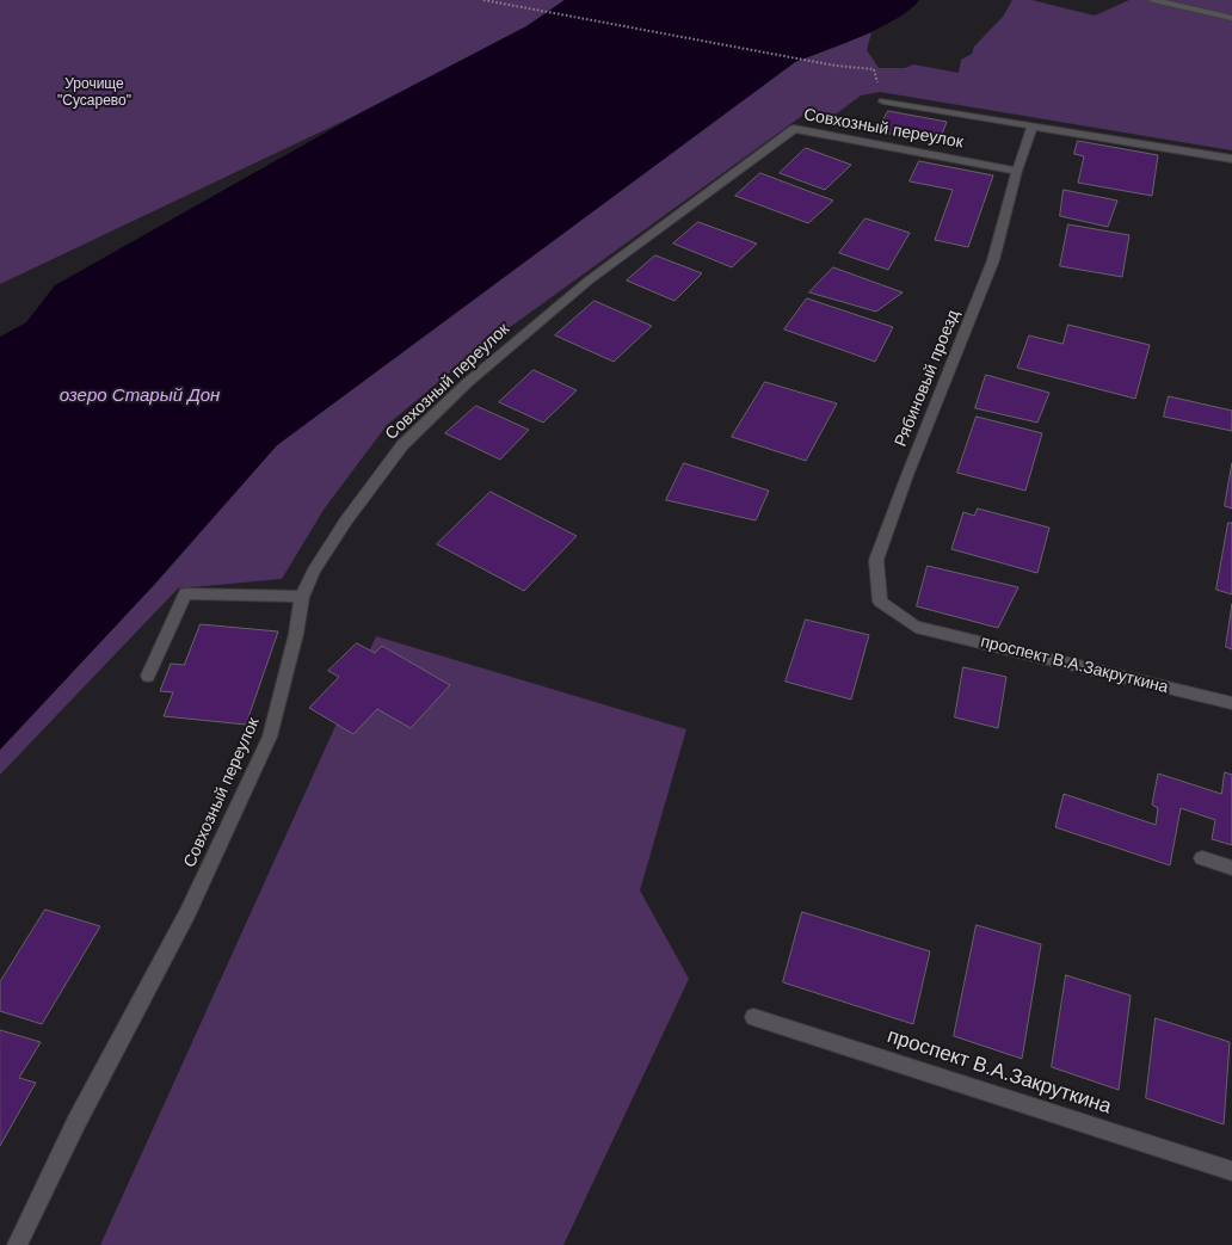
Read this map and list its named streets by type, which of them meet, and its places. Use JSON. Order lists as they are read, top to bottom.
{
  "streets": {
    "street": ["Совхозный переулок", "Рябиновый проезд", "проспект В.А.Закруткина"]
  },
  "crossings": [
    ["Совхозный переулок", "Рябиновый проезд"],
    ["Рябиновый проезд", "проспект В.А.Закруткина"]
  ],
  "water": ["озеро Старый Дон"],
  "parks": ["Урочище \"Сусарево\""]
}
